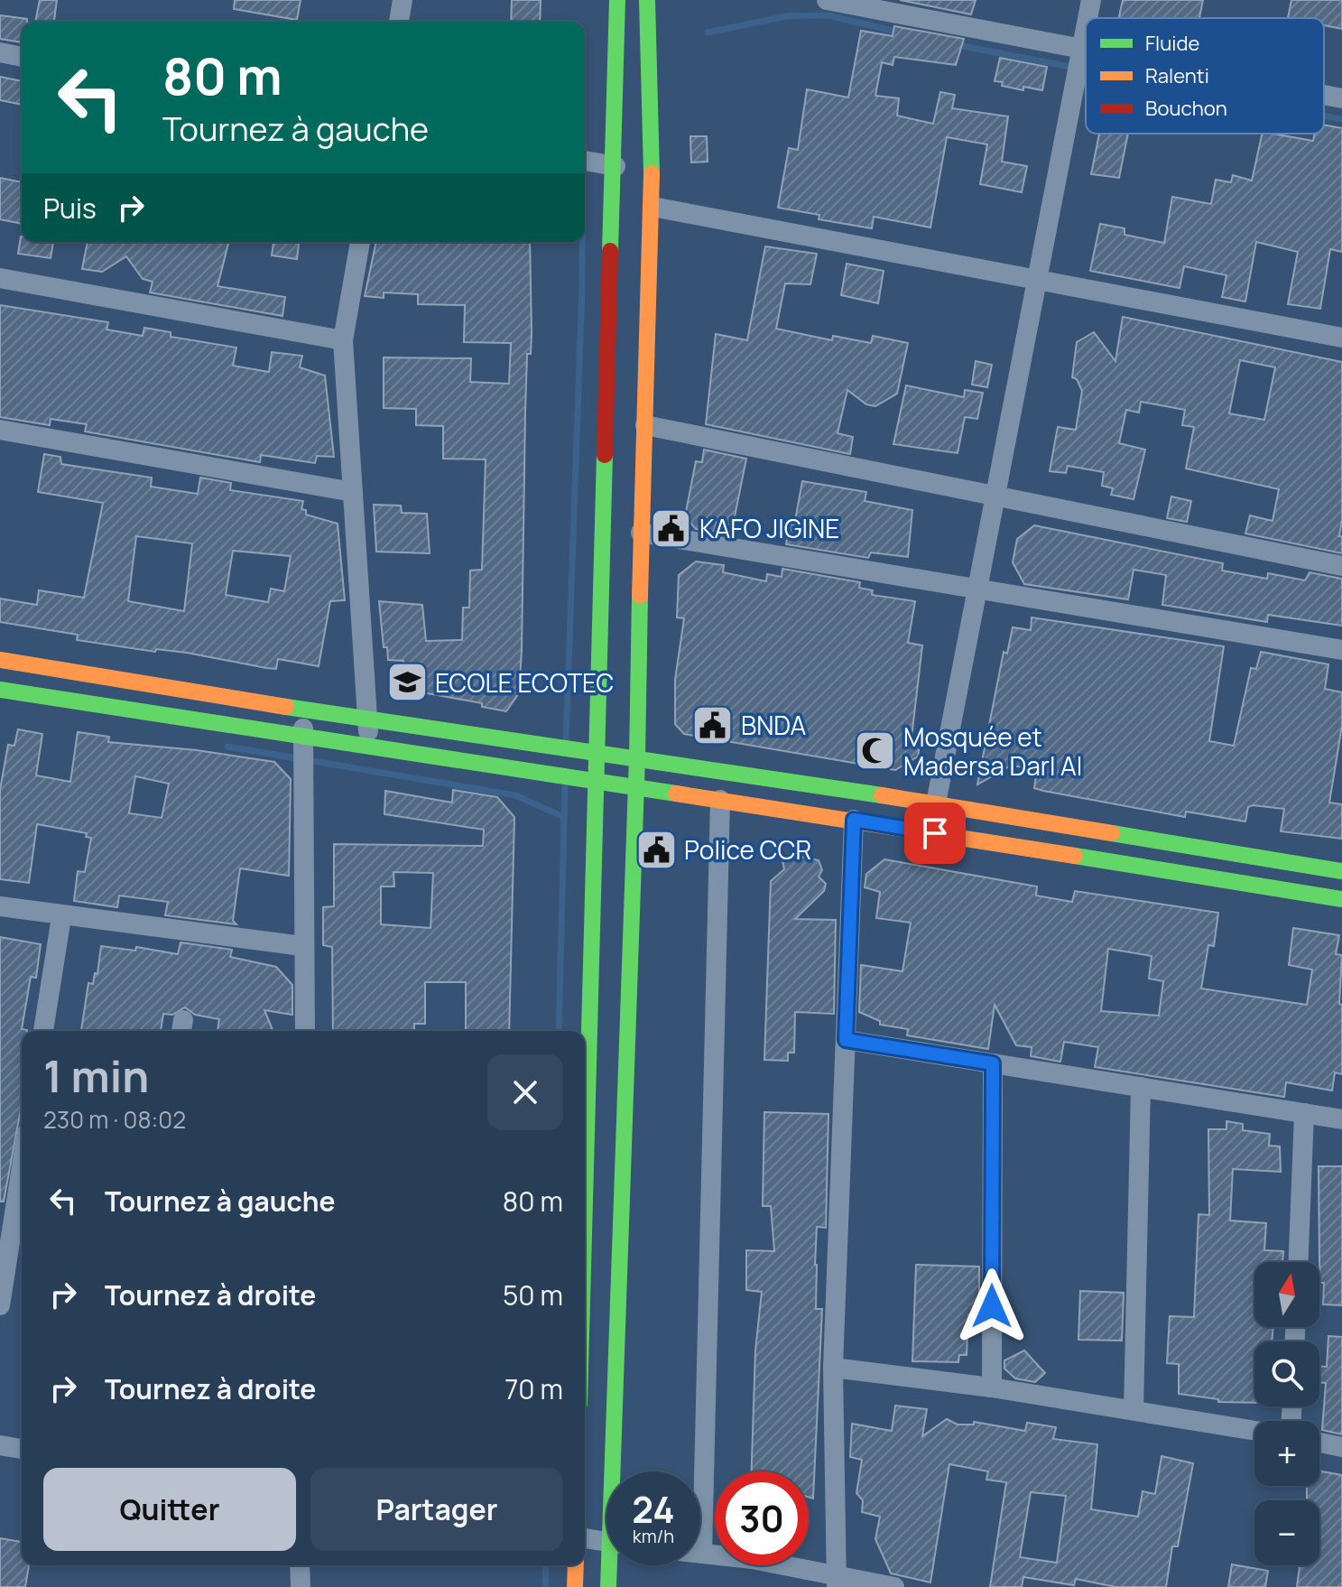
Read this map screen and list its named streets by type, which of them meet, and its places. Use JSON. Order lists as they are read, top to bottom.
{
  "places": {
    "public building": ["KAFO JIGINE", "BNDA", "Police CCR"],
    "school or university": ["ECOLE ECOTEC"],
    "mosque": ["Mosquée et Madersa Darl Al"]
  },
  "legend": ["Fluide", "Ralenti", "Bouchon"],
  "north": "top",
  "page": {
    "turn": ["80 m", "Tournez à gauche"],
    "then": "Puis",
    "heading": ["1 min", "230 m · 08:02"],
    "list": [
      {
        "name": "Tournez à gauche",
        "value": "80 m"
      },
      {
        "name": "Tournez à droite",
        "value": "50 m"
      },
      {
        "name": "Tournez à droite",
        "value": "70 m"
      }
    ],
    "map_buttons": ["+", "−"],
    "buttons": ["Quitter", "Partager"],
    "speed": "24 km/h",
    "limit": "30"
  }
}
